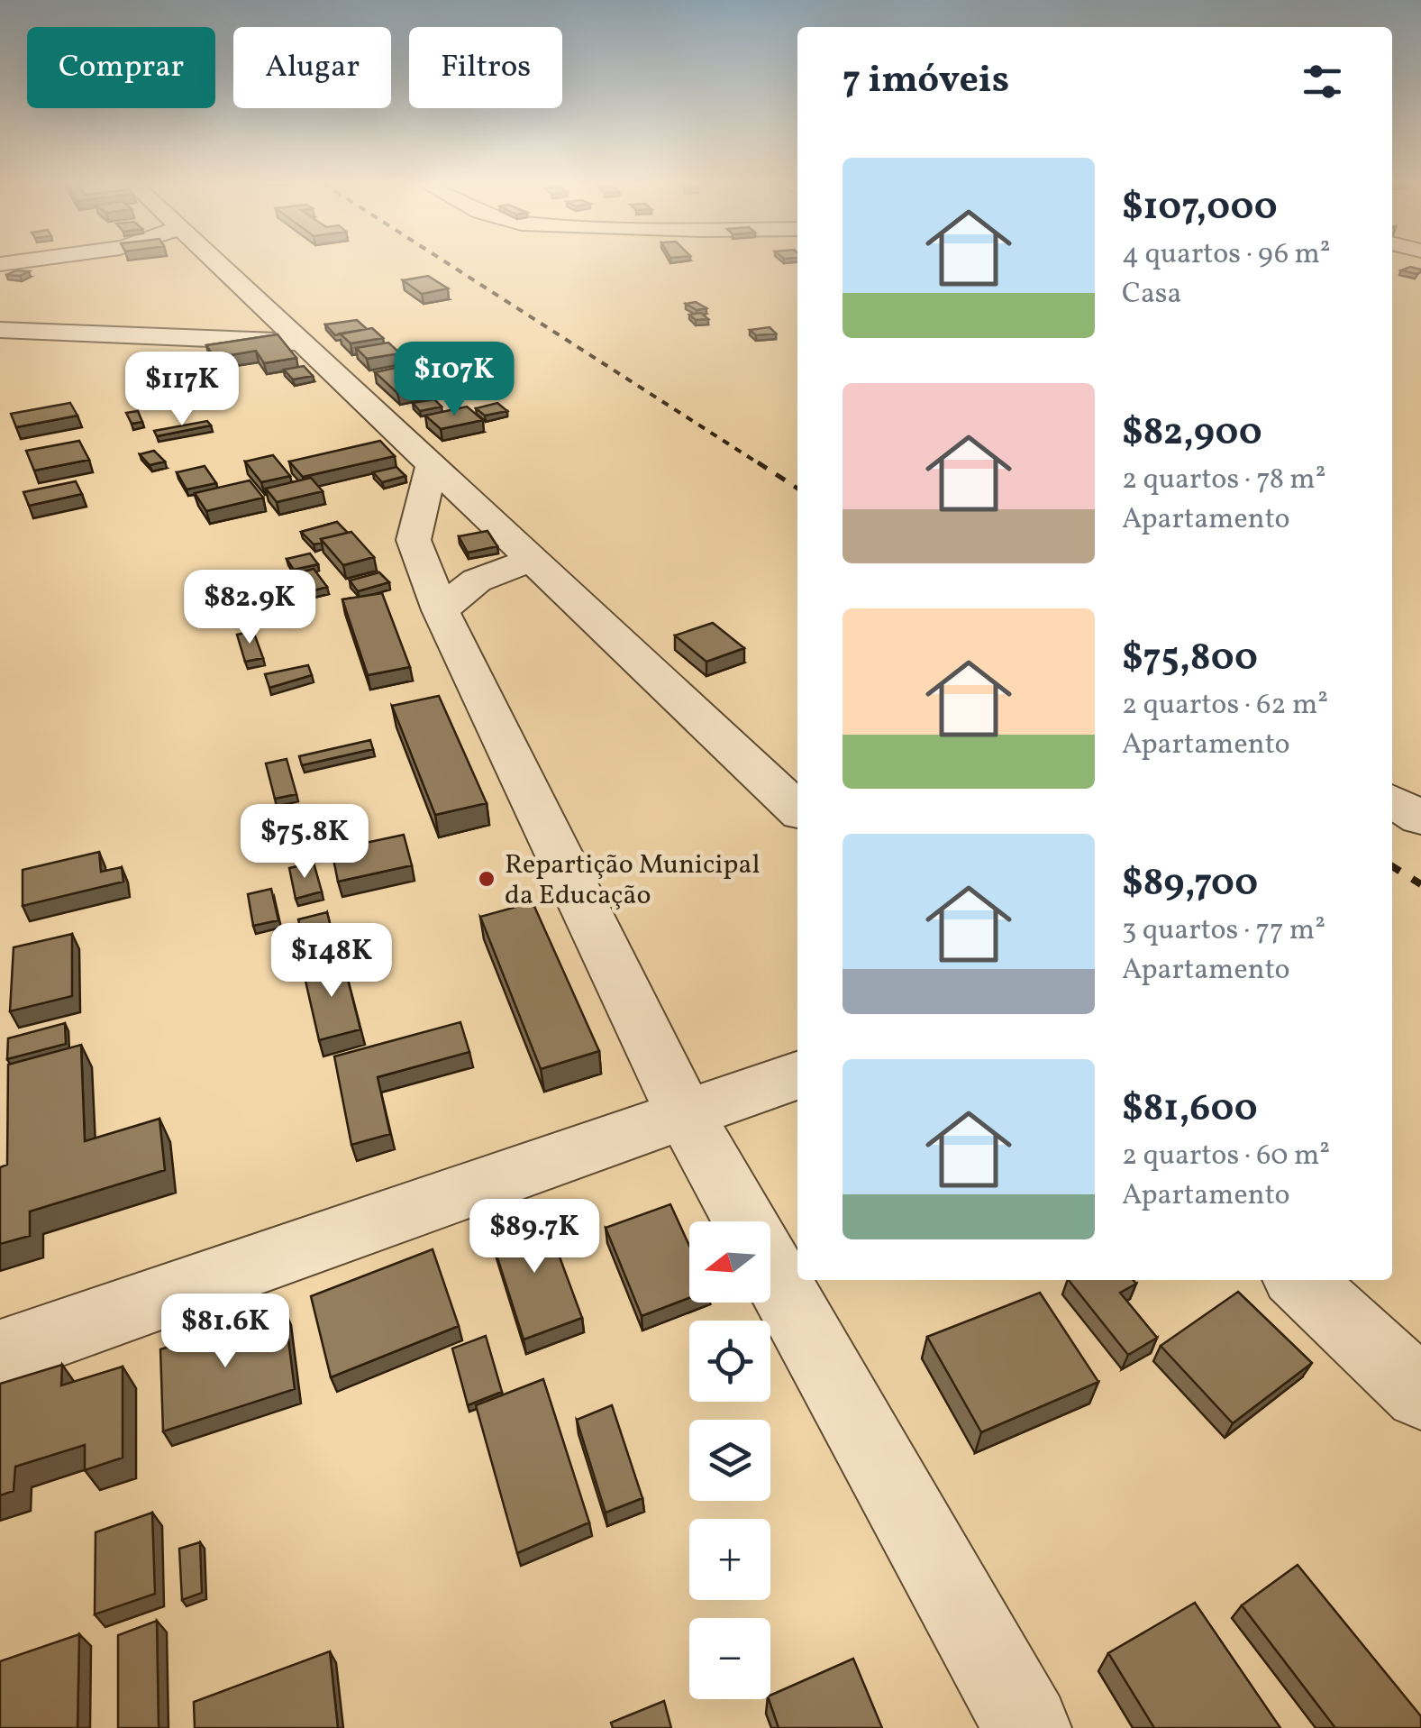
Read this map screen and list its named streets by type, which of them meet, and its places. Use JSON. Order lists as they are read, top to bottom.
{
  "places": ["Repartição Municipal da Educação"],
  "north": "left",
  "page": {
    "chip": ["Comprar", "Alugar", "Filtros"],
    "heading": "7 imóveis",
    "list": [
      {
        "name": "$107,000",
        "note": "4 quartos · 96 m² · Casa"
      },
      {
        "name": "$82,900",
        "note": "2 quartos · 78 m² · Apartamento"
      },
      {
        "name": "$75,800",
        "note": "2 quartos · 62 m² · Apartamento"
      },
      {
        "name": "$89,700",
        "note": "3 quartos · 77 m² · Apartamento"
      },
      {
        "name": "$81,600",
        "note": "2 quartos · 60 m² · Apartamento"
      }
    ],
    "price": [
      "$107K",
      "$117K",
      "$82.9K",
      "$75.8K",
      "$148K",
      "$89.7K",
      "$81.6K"
    ],
    "map_buttons": ["+", "−"]
  }
}
